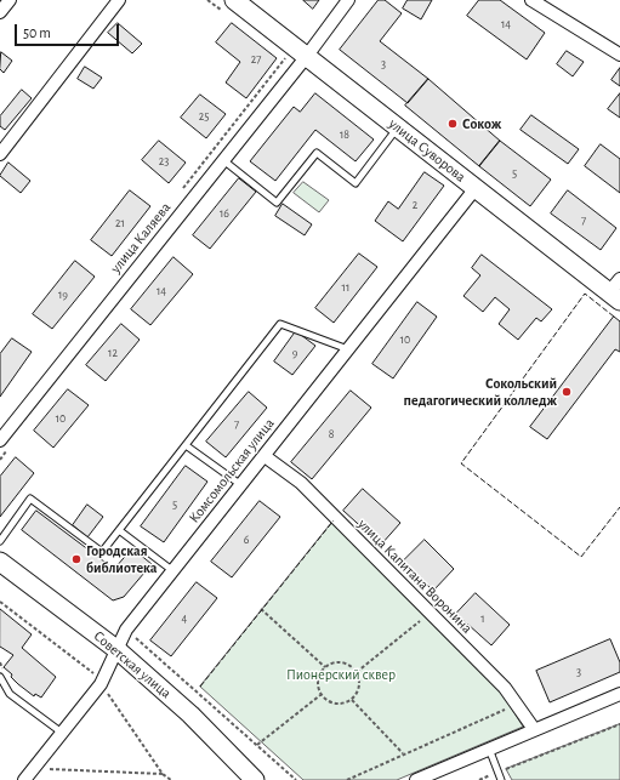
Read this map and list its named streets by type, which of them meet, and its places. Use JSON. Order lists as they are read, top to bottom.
{
  "streets": {
    "street": [
      "улица Суворова",
      "улица Каляева",
      "Комсомольская улица",
      "улица Капитана Воронина",
      "Советская улица"
    ]
  },
  "crossings": [
    ["улица Суворова", "улица Каляева"],
    ["улица Суворова", "Комсомольская улица"],
    ["Комсомольская улица", "улица Капитана Воронина"],
    ["Комсомольская улица", "Советская улица"]
  ],
  "parks": ["Пионерский сквер"],
  "places": ["Сокож", "Сокольский педагогический колледж", "Городская библиотека"],
  "house_numbers": [
    "14",
    "27",
    "3",
    "25",
    "18",
    "23",
    "5",
    "2",
    "16",
    "7",
    "21",
    "11",
    "14",
    "19",
    "10",
    "12",
    "9",
    "10",
    "7",
    "8",
    "5",
    "6",
    "4",
    "1",
    "3"
  ],
  "scale_bar": "50 m"
}
